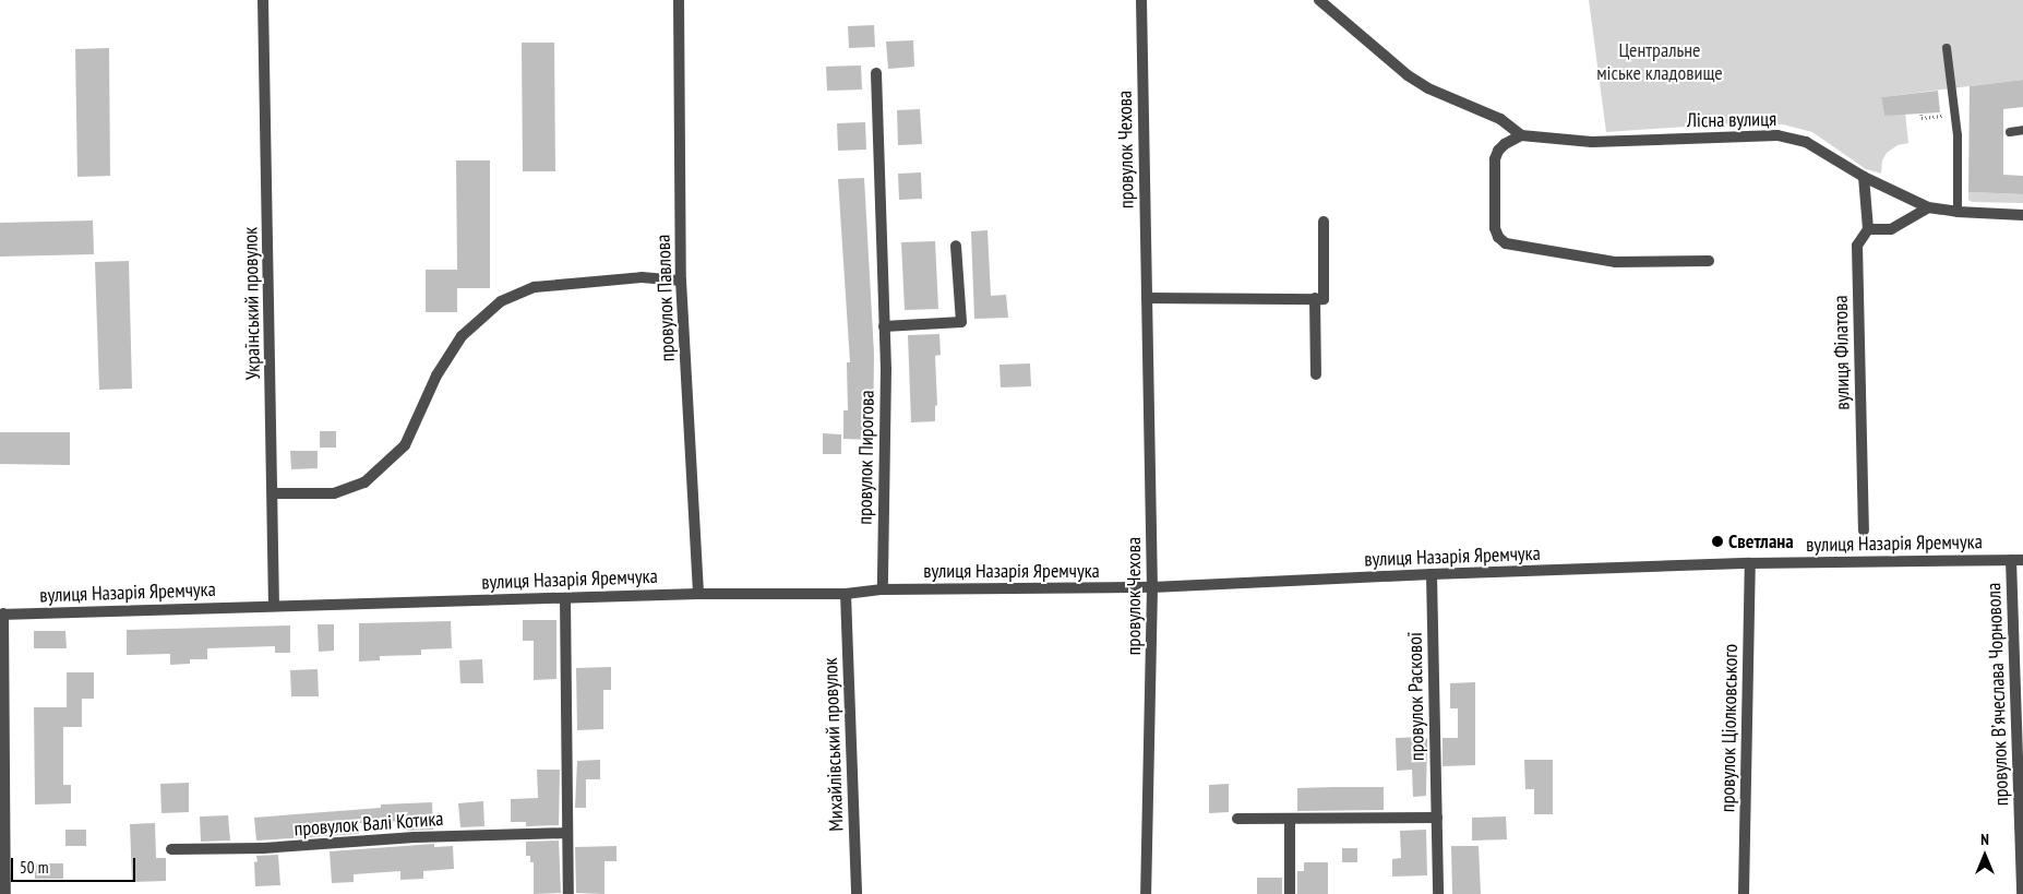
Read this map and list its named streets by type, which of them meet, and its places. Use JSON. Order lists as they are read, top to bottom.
{
  "streets": {
    "street": [
      "Лісна вулиця",
      "провулок Чехова",
      "провулок Павлова",
      "Український провулок",
      "вулиця Філатова",
      "провулок Пирогова",
      "вулиця Назарія Яремчука",
      "провулок Вʼячеслава Чорновола",
      "провулок Раскової",
      "провулок Ціолковського",
      "Михайлівський провулок",
      "провулок Валі Котика"
    ]
  },
  "crossings": [
    ["Лісна вулиця", "вулиця Філатова"],
    ["провулок Чехова", "вулиця Назарія Яремчука"],
    ["провулок Павлова", "вулиця Назарія Яремчука"],
    ["Український провулок", "вулиця Назарія Яремчука"],
    ["провулок Пирогова", "вулиця Назарія Яремчука"],
    ["вулиця Назарія Яремчука", "провулок Вʼячеслава Чорновола"],
    ["вулиця Назарія Яремчука", "провулок Раскової"],
    ["вулиця Назарія Яремчука", "провулок Ціолковського"],
    ["вулиця Назарія Яремчука", "Михайлівський провулок"]
  ],
  "parks": ["Центральне міське кладовище"],
  "places": ["Светлана"],
  "scale_bar": "50 m",
  "north": "top"
}
